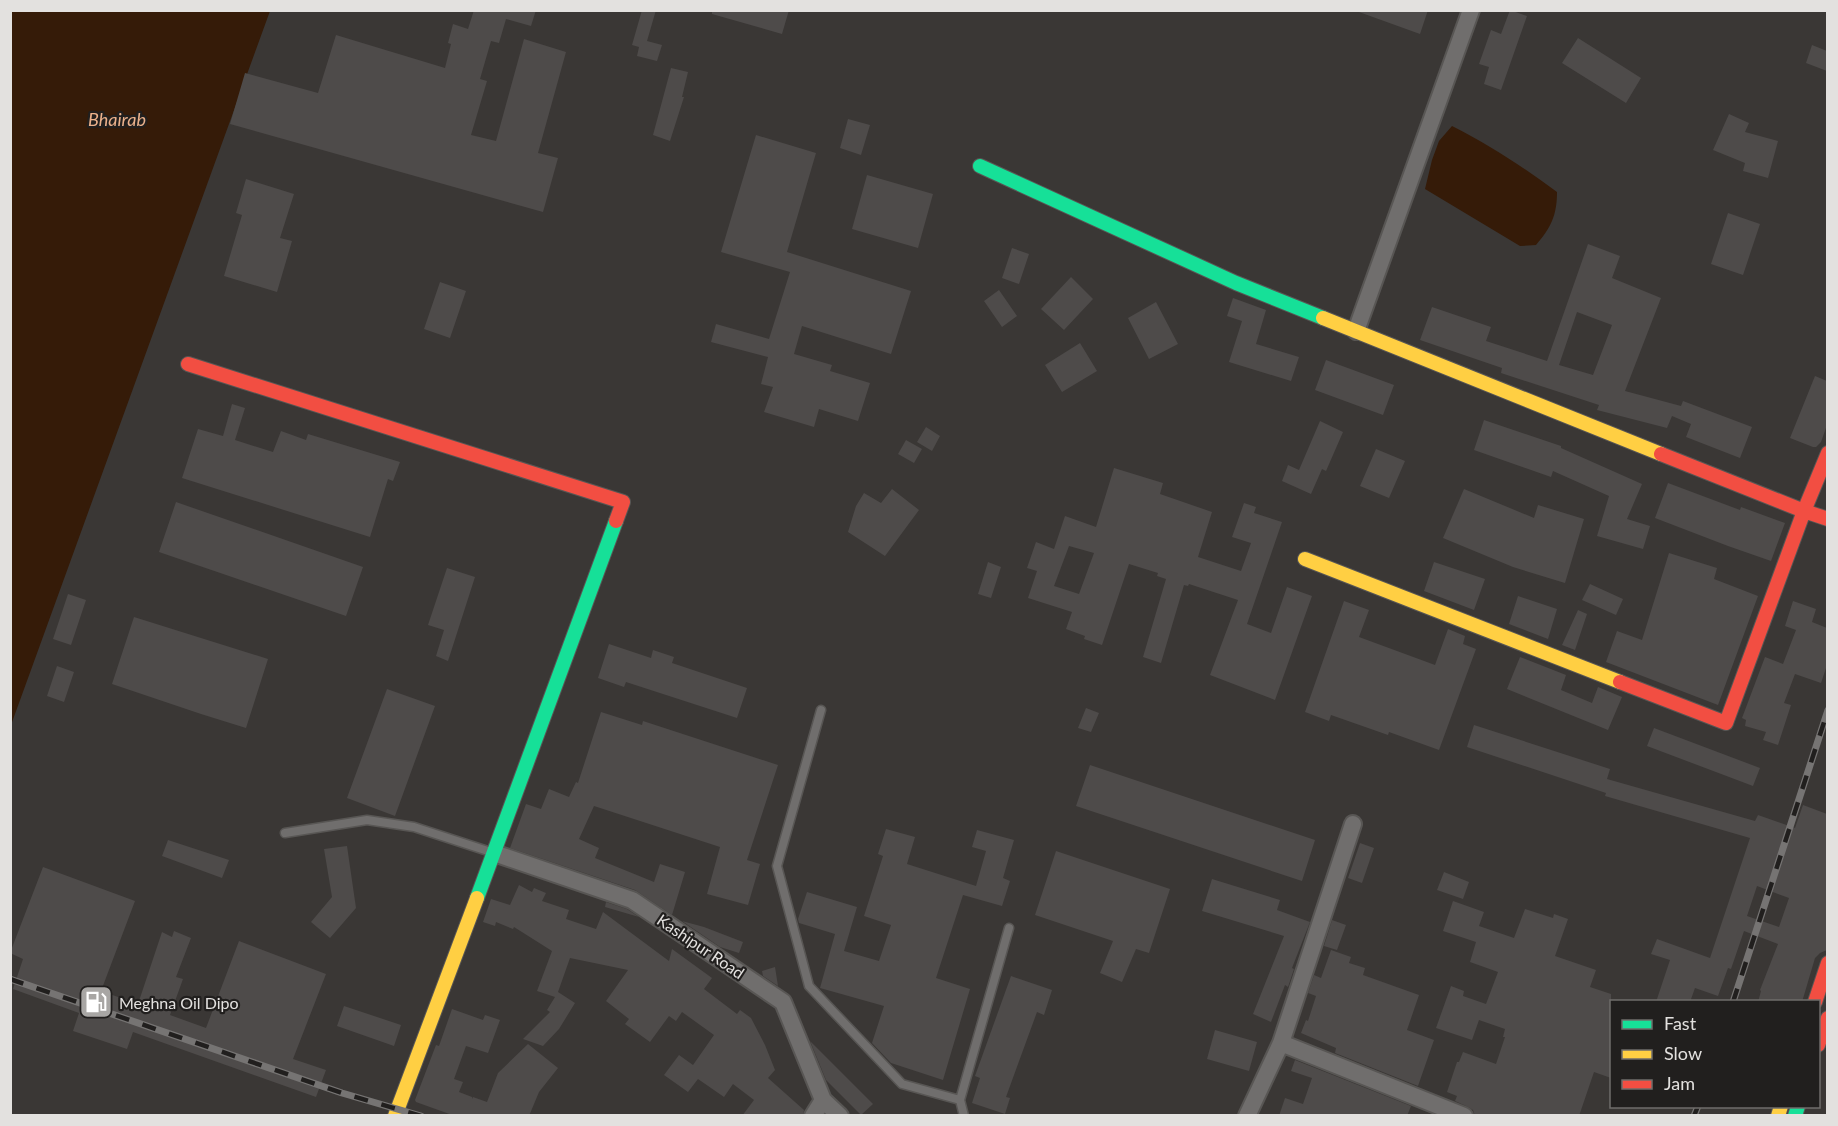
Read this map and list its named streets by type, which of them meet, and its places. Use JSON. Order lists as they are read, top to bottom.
{
  "streets": {
    "street": ["Kashipur Road"]
  },
  "water": ["Bhairab"],
  "places": {
    "fuel station": ["Meghna Oil Dipo"]
  },
  "legend": ["Fast", "Slow", "Jam"]
}
